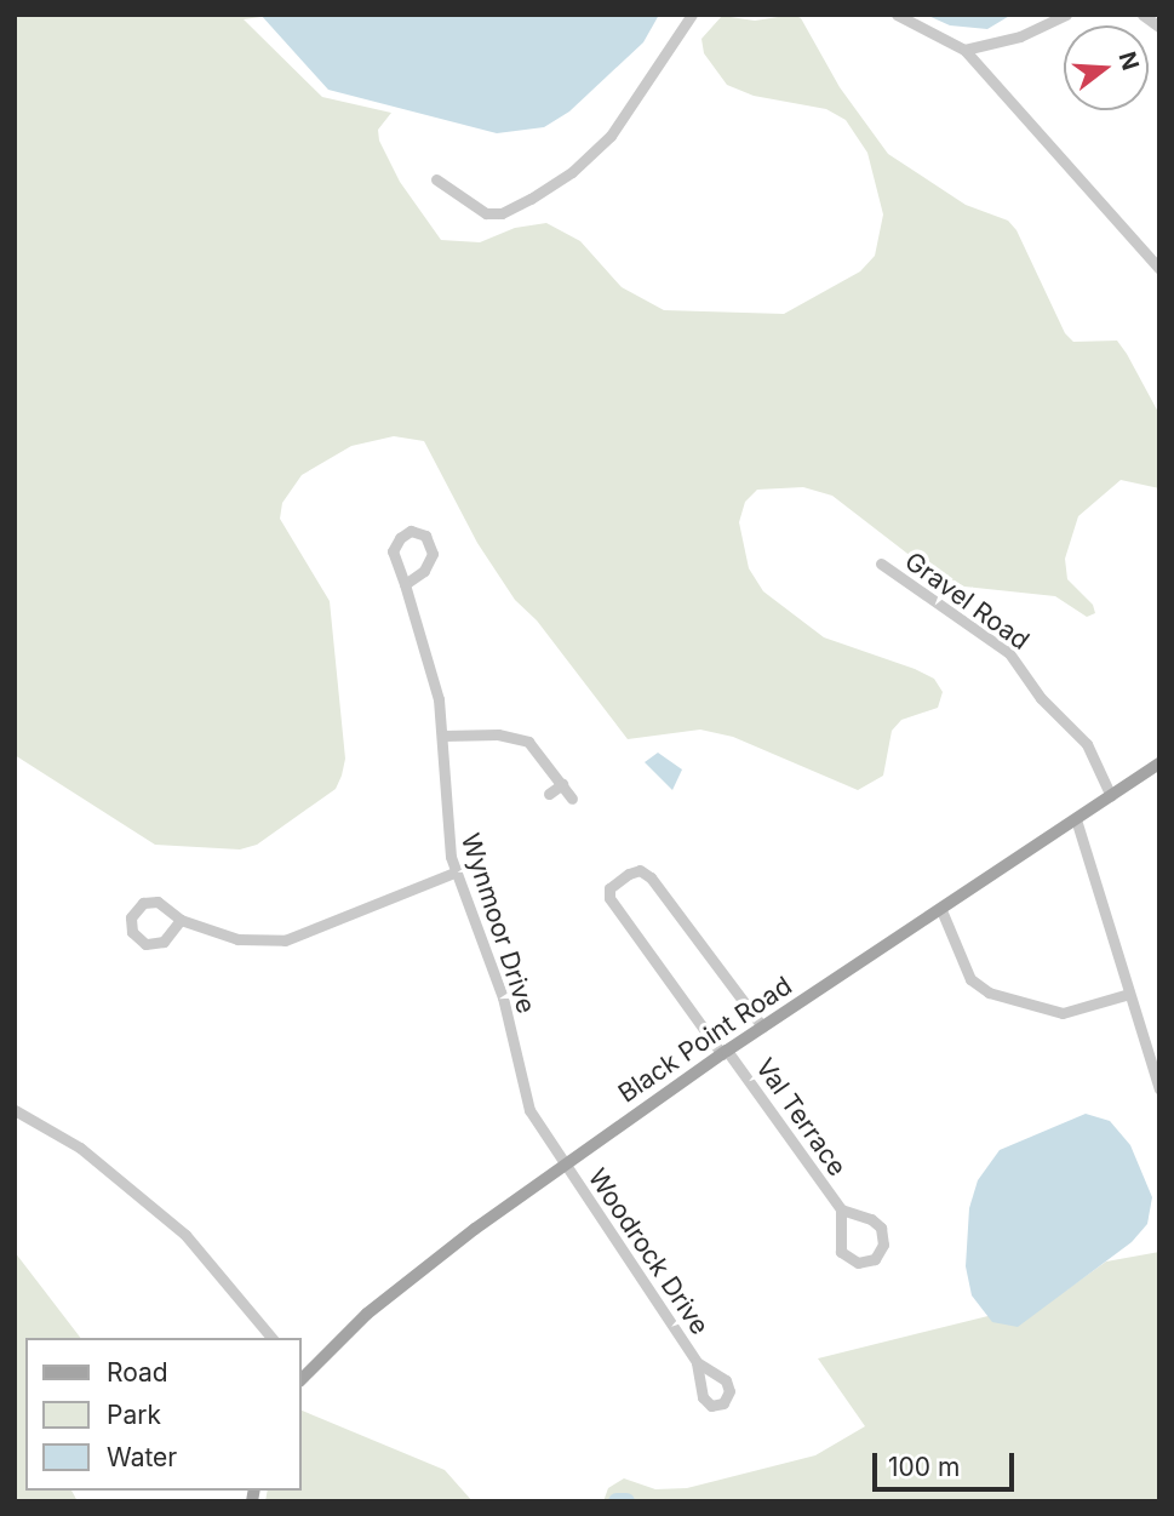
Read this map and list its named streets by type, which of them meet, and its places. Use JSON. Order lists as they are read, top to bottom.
{
  "streets": {
    "main road": ["Black Point Road"],
    "street": [
      "Gravel Road",
      "Wynmoor Drive",
      "Val Terrace",
      "Woodrock Drive"
    ]
  },
  "crossings": [
    ["Gravel Road", "Black Point Road"],
    ["Wynmoor Drive", "Black Point Road"],
    ["Wynmoor Drive", "Woodrock Drive"],
    ["Black Point Road", "Val Terrace"],
    ["Black Point Road", "Woodrock Drive"]
  ],
  "legend": ["Road", "Park", "Water"],
  "scale_bar": "100 m",
  "north": "right"
}
